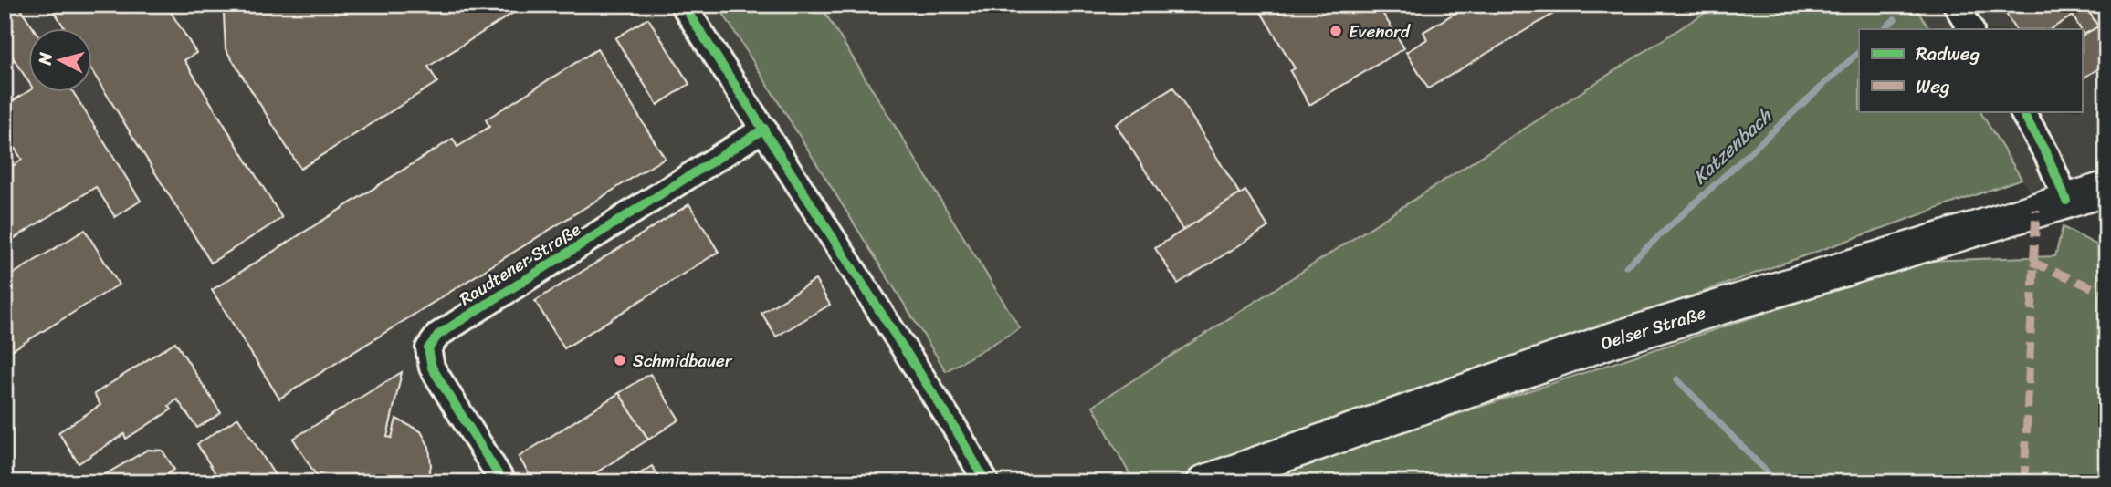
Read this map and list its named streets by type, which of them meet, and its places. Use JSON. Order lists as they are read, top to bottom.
{
  "streets": {
    "main road": ["Oelser Straße"],
    "street": ["Raudtener Straße"]
  },
  "water": ["Katzenbach"],
  "places": ["Evenord", "Schmidbauer"],
  "legend": ["Radweg", "Weg"],
  "north": "left"
}
